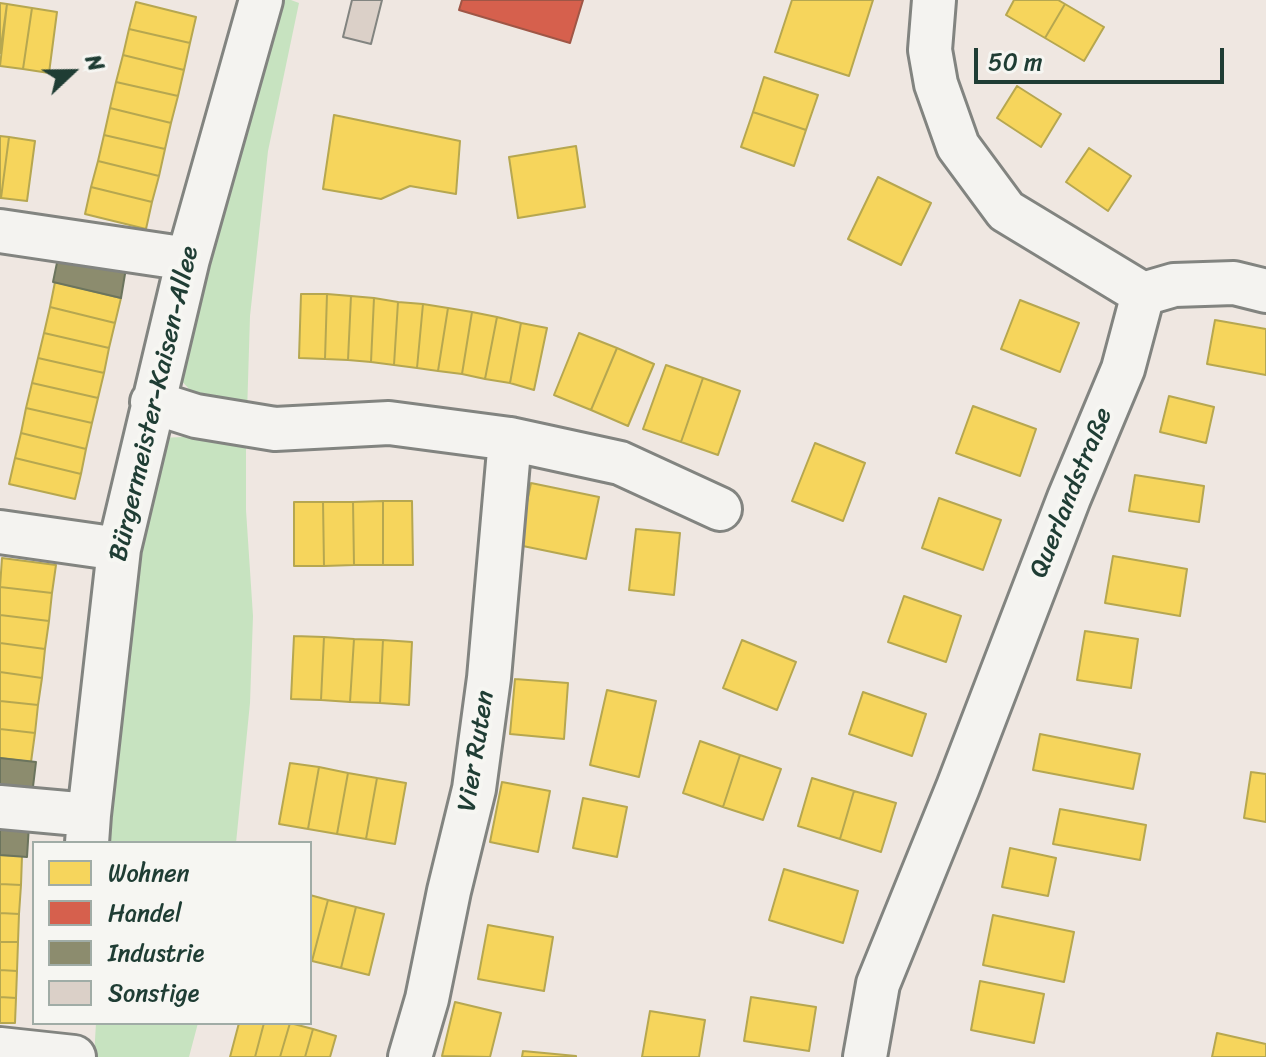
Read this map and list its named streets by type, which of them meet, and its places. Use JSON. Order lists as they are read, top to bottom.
{
  "streets": {
    "street": ["Bürgermeister-Kaisen-Allee", "Querlandstraße", "Vier Ruten"]
  },
  "legend": [
    "Wohnen",
    "Handel",
    "Industrie",
    "Sonstige"
  ],
  "scale_bar": "50 m",
  "north": "right"
}
